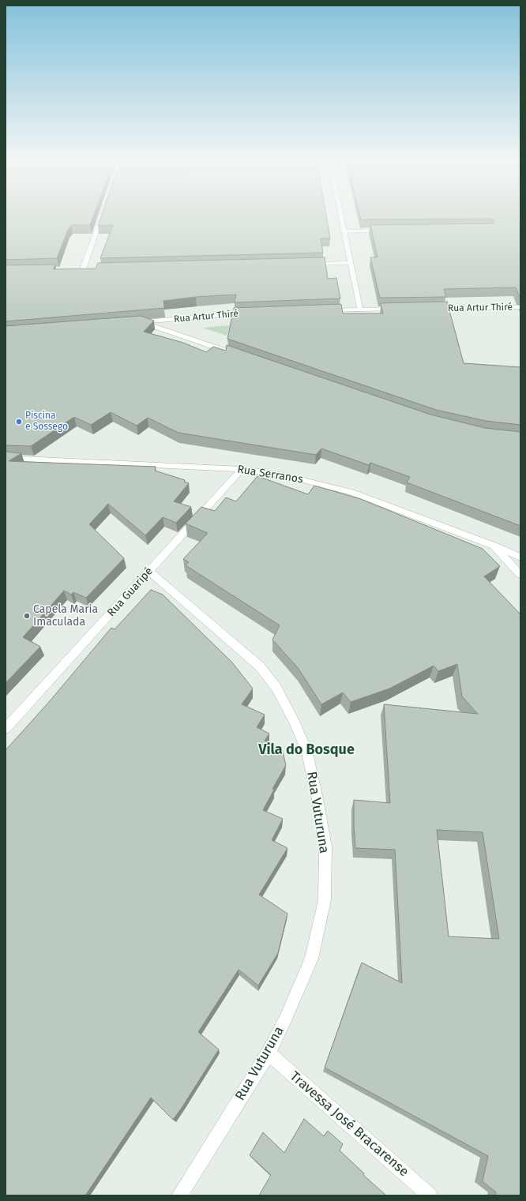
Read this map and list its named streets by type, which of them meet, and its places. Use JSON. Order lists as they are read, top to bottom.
{
  "streets": {
    "street": [
      "Rua Artur Thiré",
      "Rua Serranos",
      "Rua Guaripé",
      "Rua Vuturuna",
      "Travessa José Bracarense"
    ]
  },
  "crossings": [
    ["Rua Serranos", "Rua Guaripé"],
    ["Rua Guaripé", "Rua Vuturuna"],
    ["Rua Vuturuna", "Travessa José Bracarense"]
  ],
  "districts": ["Vila do Bosque"],
  "places": ["Piscina e Sossego", "Capela Maria Imaculada"]
}
